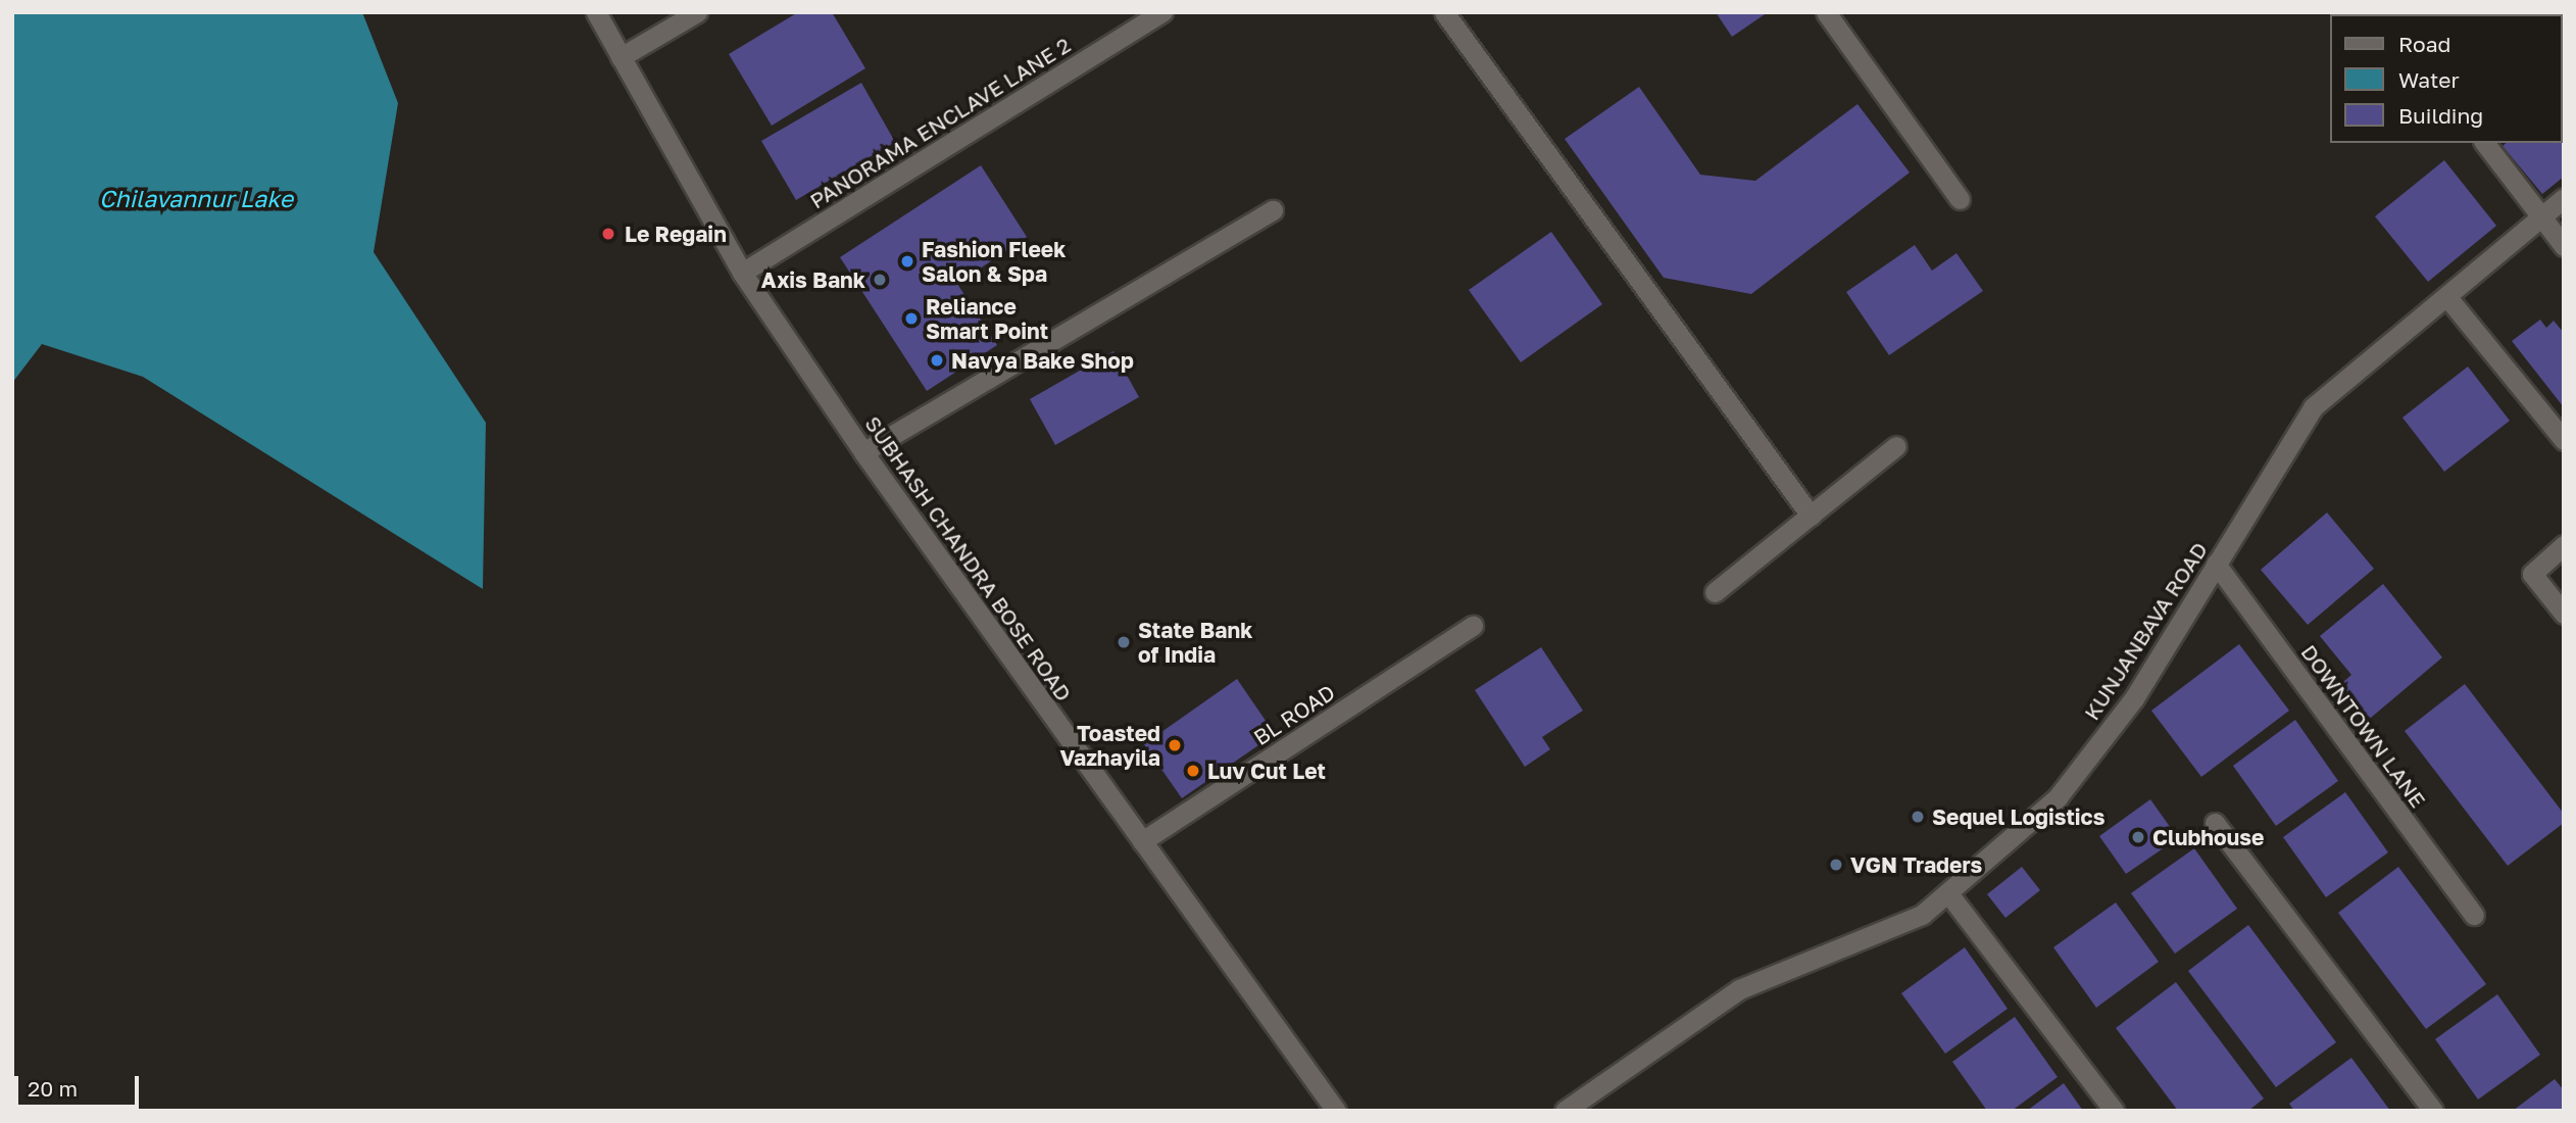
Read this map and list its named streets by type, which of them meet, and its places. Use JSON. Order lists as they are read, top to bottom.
{
  "streets": {
    "street": [
      "PANORAMA ENCLAVE LANE 2",
      "SUBHASH CHANDRA BOSE ROAD",
      "KUNJANBAVA ROAD",
      "BL ROAD",
      "DOWNTOWN LANE"
    ]
  },
  "crossings": [
    ["PANORAMA ENCLAVE LANE 2", "SUBHASH CHANDRA BOSE ROAD"],
    ["SUBHASH CHANDRA BOSE ROAD", "BL ROAD"],
    ["KUNJANBAVA ROAD", "DOWNTOWN LANE"]
  ],
  "water": ["Chilavannur Lake"],
  "places": [
    "Le Regain",
    "Fashion Fleek Salon & Spa",
    "Axis Bank",
    "Reliance Smart Point",
    "Navya Bake Shop",
    "State Bank of India",
    "Toasted Vazhayila",
    "Luv Cut Let",
    "Sequel Logistics",
    "Clubhouse",
    "VGN Traders"
  ],
  "legend": ["Road", "Water", "Building"],
  "scale_bar": "20 m"
}
